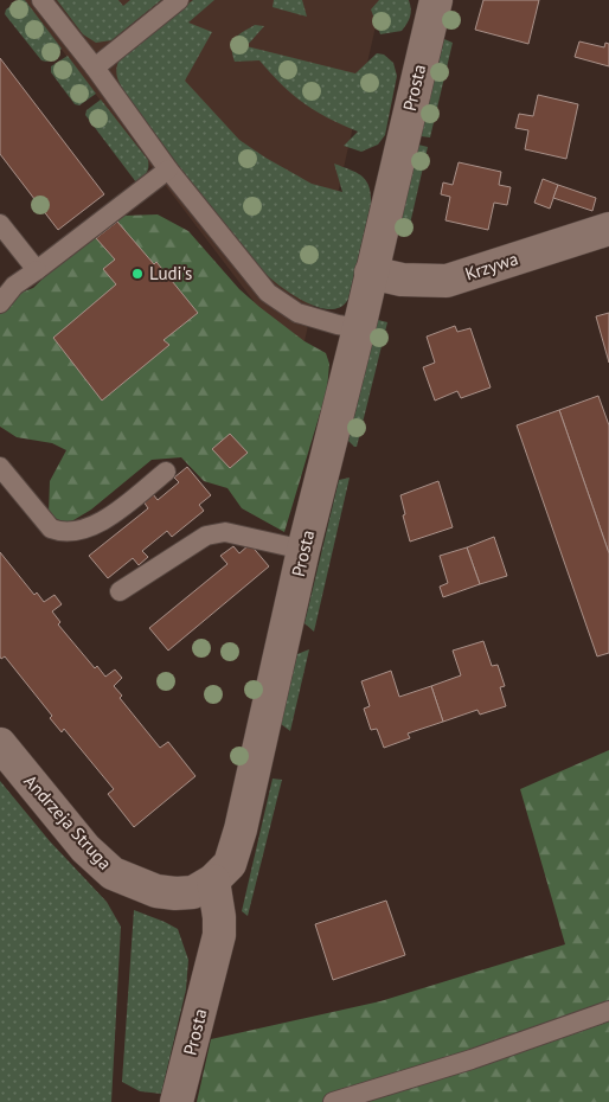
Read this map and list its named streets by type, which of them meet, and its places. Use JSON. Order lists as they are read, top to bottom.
{
  "streets": {
    "street": ["Prosta", "Krzywa", "Andrzeja Struga"]
  },
  "crossings": [
    ["Prosta", "Krzywa"],
    ["Prosta", "Andrzeja Struga"]
  ],
  "places": ["Ludi's"]
}
